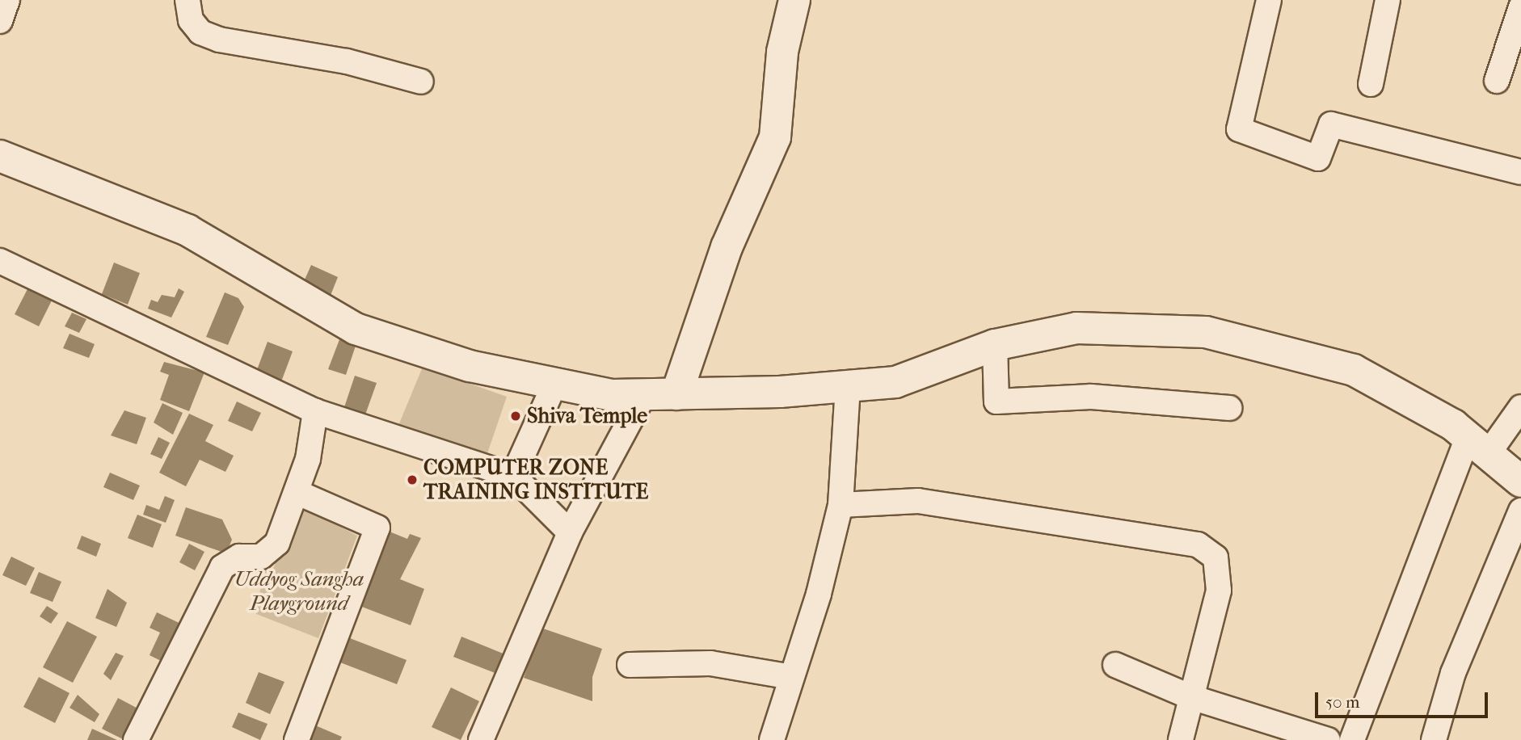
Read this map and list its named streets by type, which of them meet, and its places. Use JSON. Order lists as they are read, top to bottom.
{
  "parks": ["Uddyog Sangha Playground"],
  "places": ["Shiva Temple", "COMPUTER ZONE TRAINING INSTITUTE"],
  "scale_bar": "50 m"
}
